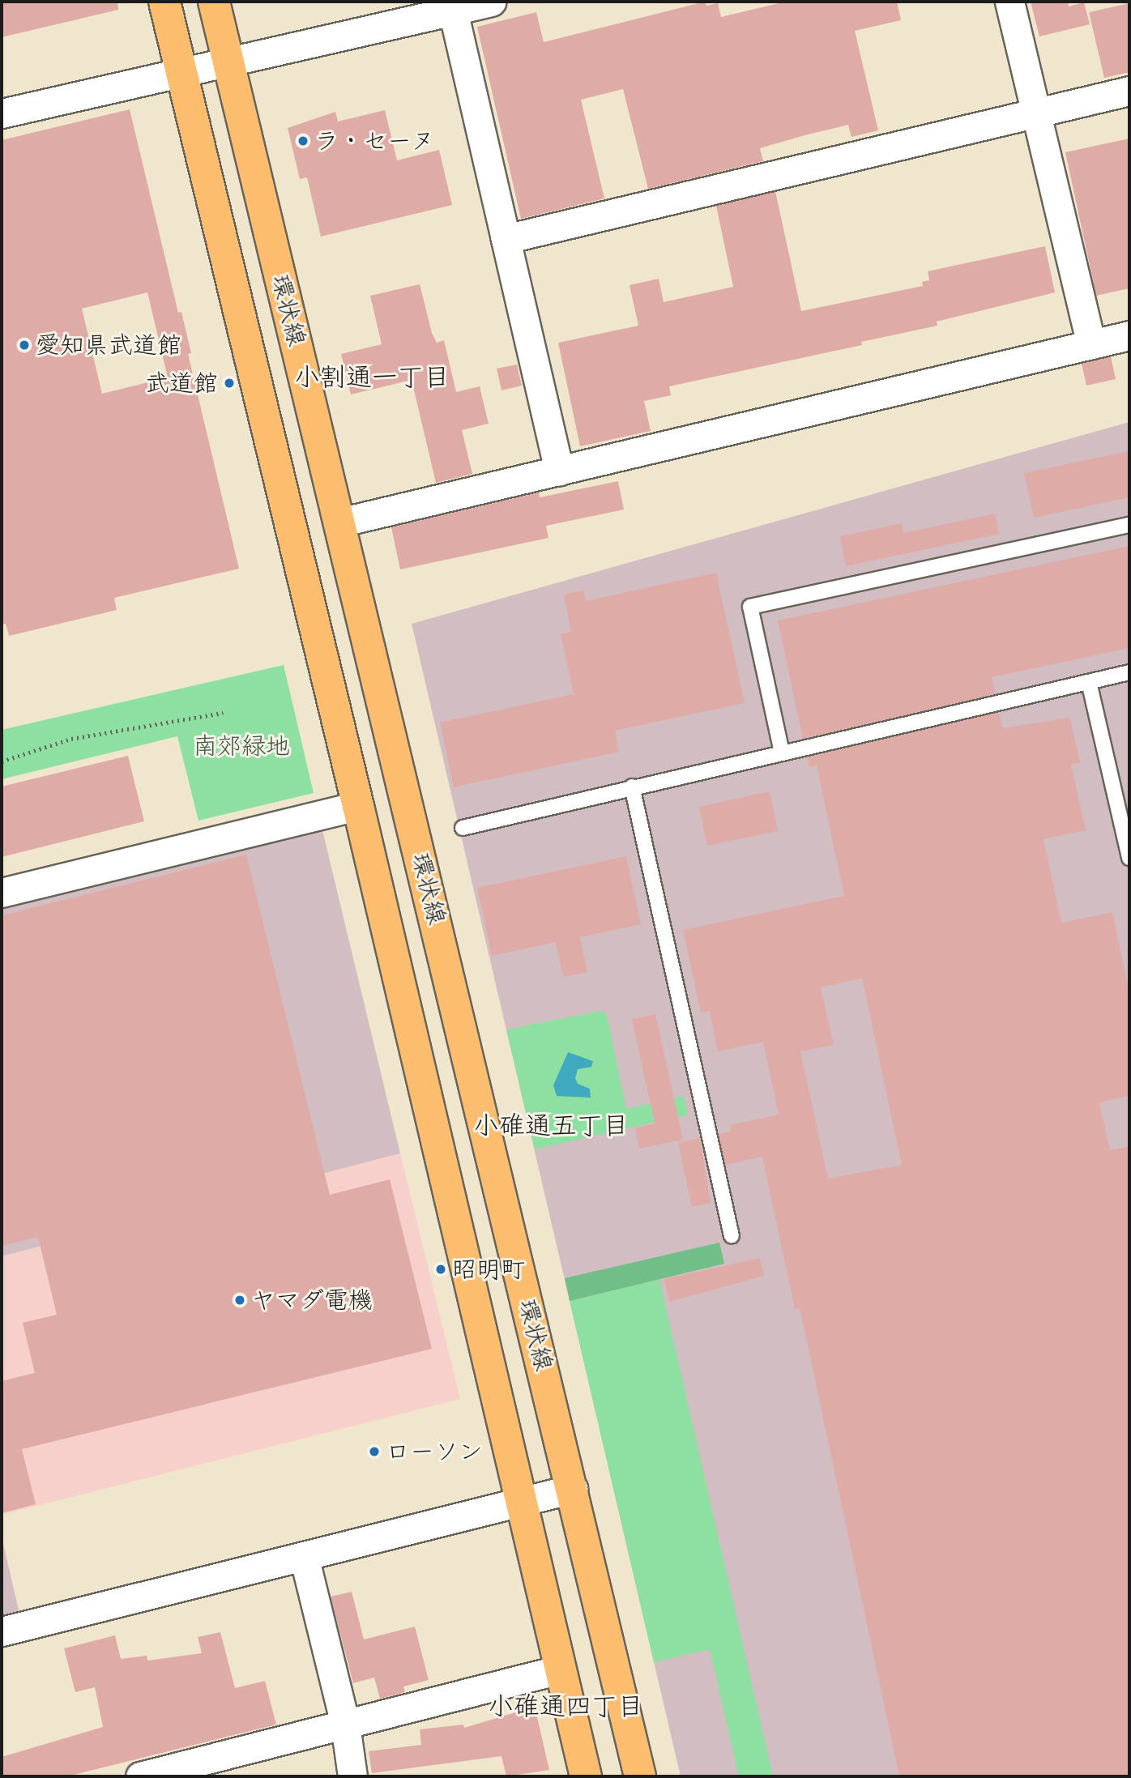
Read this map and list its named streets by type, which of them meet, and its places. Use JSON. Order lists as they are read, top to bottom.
{
  "streets": {
    "main road": ["環状線"]
  },
  "districts": ["小割通一丁目", "小碓通五丁目", "小碓通四丁目"],
  "parks": ["南郊緑地"],
  "places": [
    "ラ・セーヌ",
    "愛知県武道館",
    "武道館",
    "昭明町",
    "ヤマダ電機",
    "ローソン"
  ]
}
